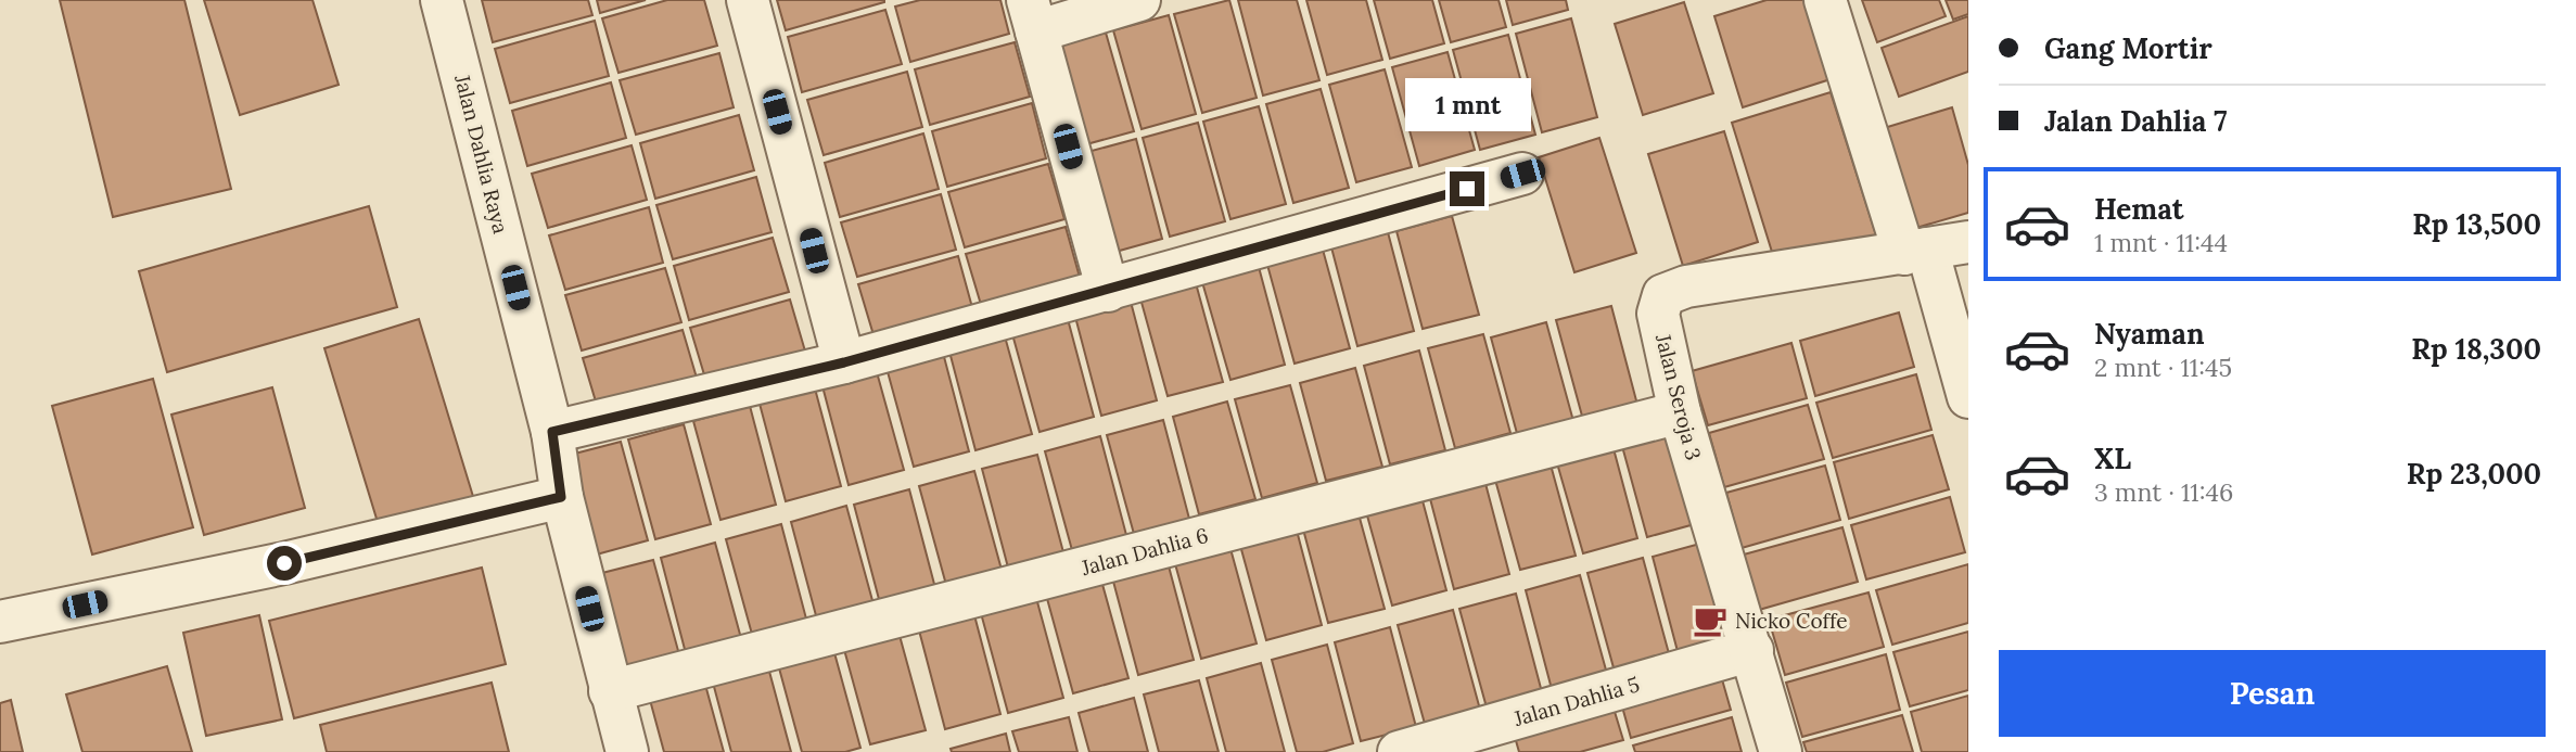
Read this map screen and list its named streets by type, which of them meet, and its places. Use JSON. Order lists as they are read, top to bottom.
{
  "streets": {
    "street": [
      "Jalan Dahlia Raya",
      "Jalan Seroja 3",
      "Jalan Dahlia 6",
      "Jalan Dahlia 5"
    ]
  },
  "crossings": [
    ["Jalan Dahlia Raya", "Jalan Dahlia 6"],
    ["Jalan Seroja 3", "Jalan Dahlia 6"],
    ["Jalan Seroja 3", "Jalan Dahlia 5"]
  ],
  "places": {
    "cafe": ["Nicko Coffe"]
  },
  "page": {
    "banner": ["Gang Mortir", "Jalan Dahlia 7"],
    "bubble": "1 mnt",
    "list": [
      {
        "name": "Hemat",
        "note": "1 mnt · 11:44",
        "value": "Rp 13,500"
      },
      {
        "name": "Nyaman",
        "note": "2 mnt · 11:45",
        "value": "Rp 18,300"
      },
      {
        "name": "XL",
        "note": "3 mnt · 11:46",
        "value": "Rp 23,000"
      }
    ],
    "buttons": "Pesan"
  }
}
